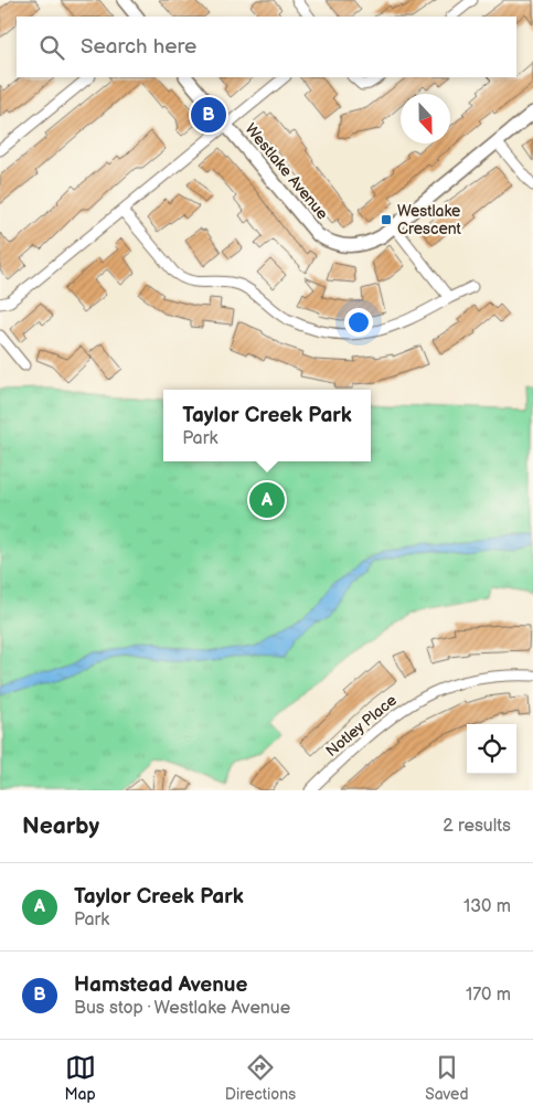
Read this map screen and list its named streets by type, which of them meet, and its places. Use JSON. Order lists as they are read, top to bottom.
{
  "streets": {
    "street": ["Westlake Avenue", "Notley Place"]
  },
  "places": {
    "transit": ["Westlake Crescent"]
  },
  "north": "bottom",
  "page": {
    "search": "Search here",
    "pins": ["B", "A"],
    "popup": ["Taylor Creek Park", "Park"],
    "heading": ["Nearby", "2 results"],
    "list": [
      {
        "mark": "A",
        "name": "Taylor Creek Park",
        "note": "Park",
        "value": "130 m"
      },
      {
        "mark": "B",
        "name": "Hamstead Avenue",
        "note": "Bus stop · Westlake Avenue",
        "value": "170 m"
      }
    ],
    "nav": ["Map", "Directions", "Saved"]
  }
}
